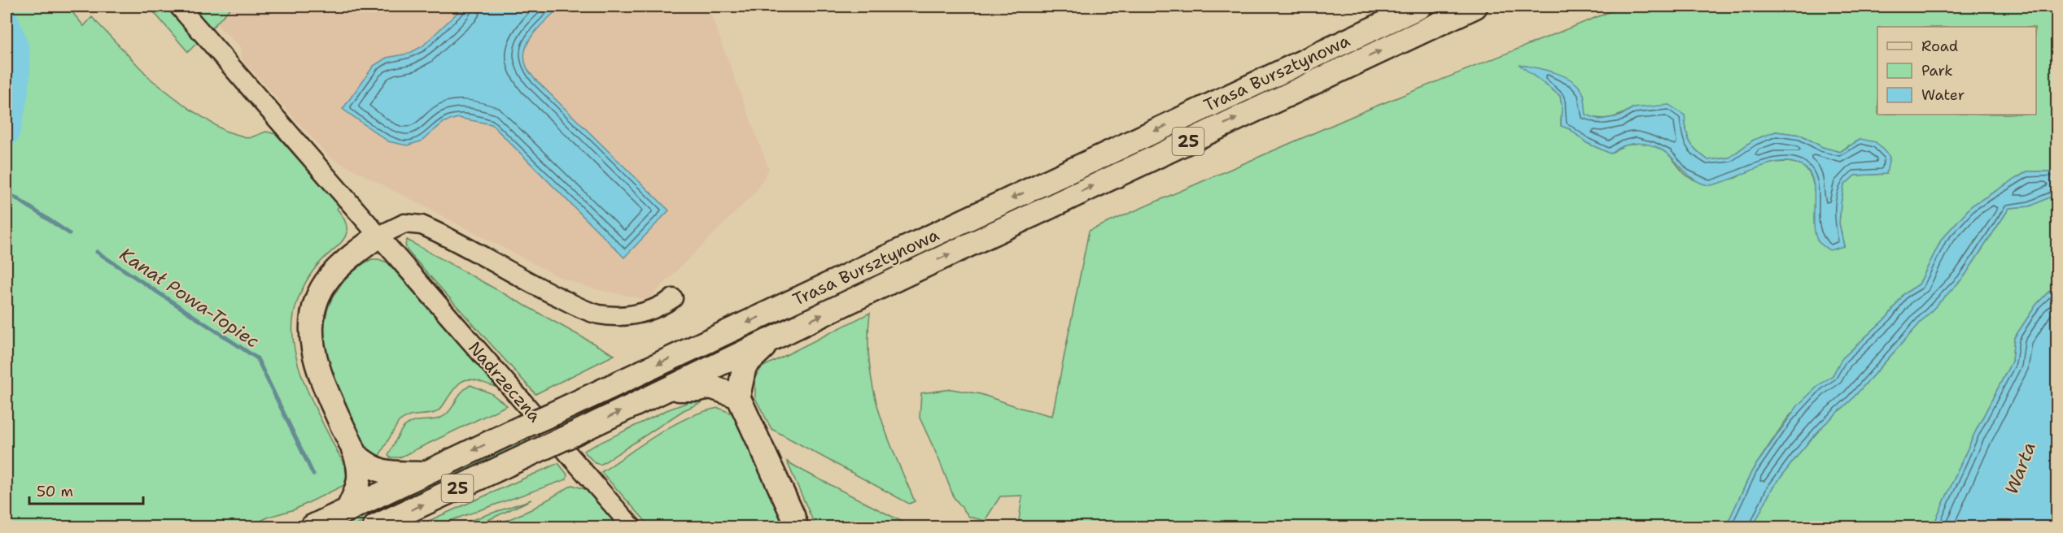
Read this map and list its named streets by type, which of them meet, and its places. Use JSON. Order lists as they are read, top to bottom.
{
  "streets": {
    "main road": ["Trasa Bursztynowa", "25"],
    "street": ["Nadrzeczna"]
  },
  "water": ["Kanał Powa-Topiec", "Warta"],
  "legend": ["Road", "Park", "Water"],
  "scale_bar": "50 m"
}
